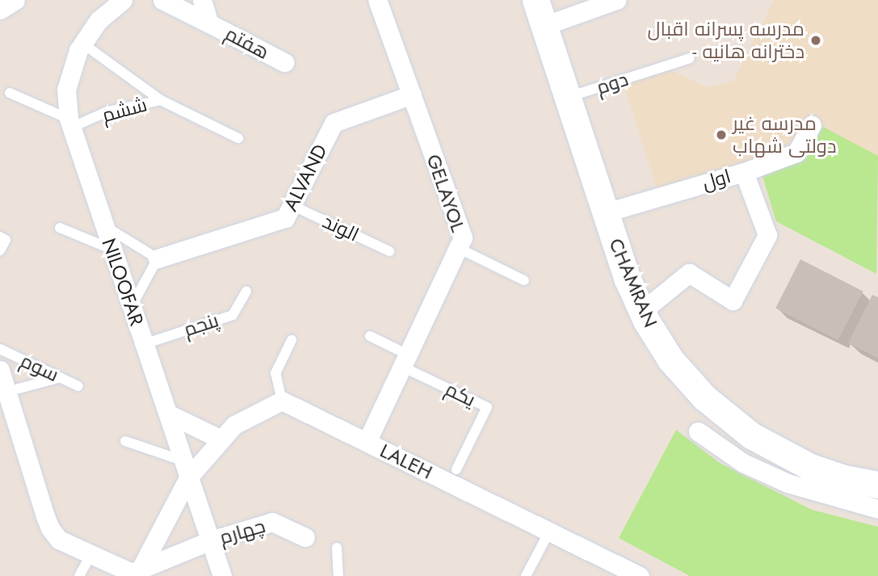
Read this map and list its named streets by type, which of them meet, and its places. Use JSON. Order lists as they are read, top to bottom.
{
  "streets": {
    "main road": ["CHAMRAN"],
    "street": [
      "هفتم",
      "ALVAND",
      "اول",
      "GELAYOL",
      "NILOOFAR",
      "LALEH",
      "چهارم"
    ],
    "lane": [
      "دوم",
      "ششم",
      "الوند",
      "پنجم",
      "سوم",
      "یکم"
    ]
  },
  "crossings": [
    ["دوم", "CHAMRAN"],
    ["ششم", "NILOOFAR"],
    ["ALVAND", "GELAYOL"],
    ["ALVAND", "الوند"],
    ["اول", "CHAMRAN"],
    ["GELAYOL", "یکم"],
    ["GELAYOL", "LALEH"],
    ["NILOOFAR", "پنجم"],
    ["NILOOFAR", "چهارم"]
  ],
  "places": ["مدرسه پسرانه اقبال - دخترانه هانیه", "مدرسه غیر دولتی شهاب"]
}
